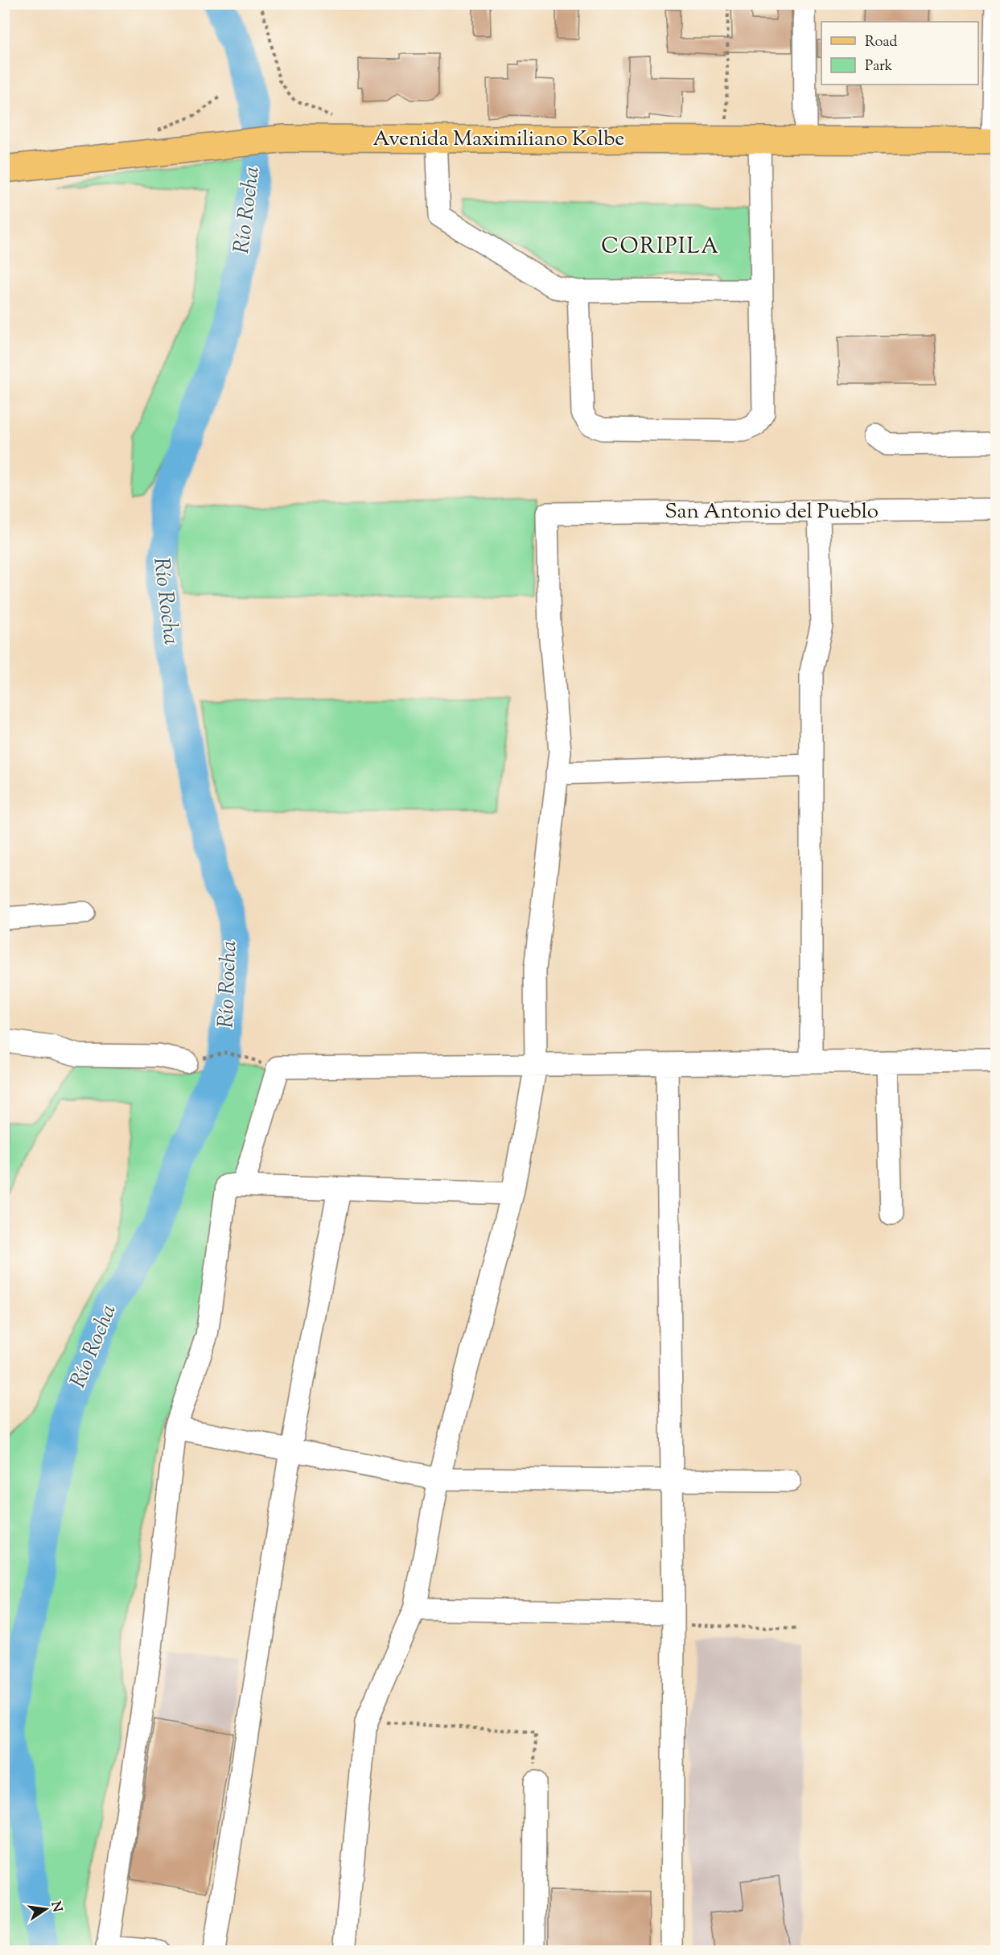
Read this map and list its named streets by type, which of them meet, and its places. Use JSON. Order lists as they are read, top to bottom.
{
  "streets": {
    "main road": ["Avenida Maximiliano Kolbe"],
    "street": ["San Antonio del Pueblo"]
  },
  "districts": ["CORIPILA"],
  "water": ["Río Rocha"],
  "legend": ["Road", "Park"],
  "north": "right"
}
